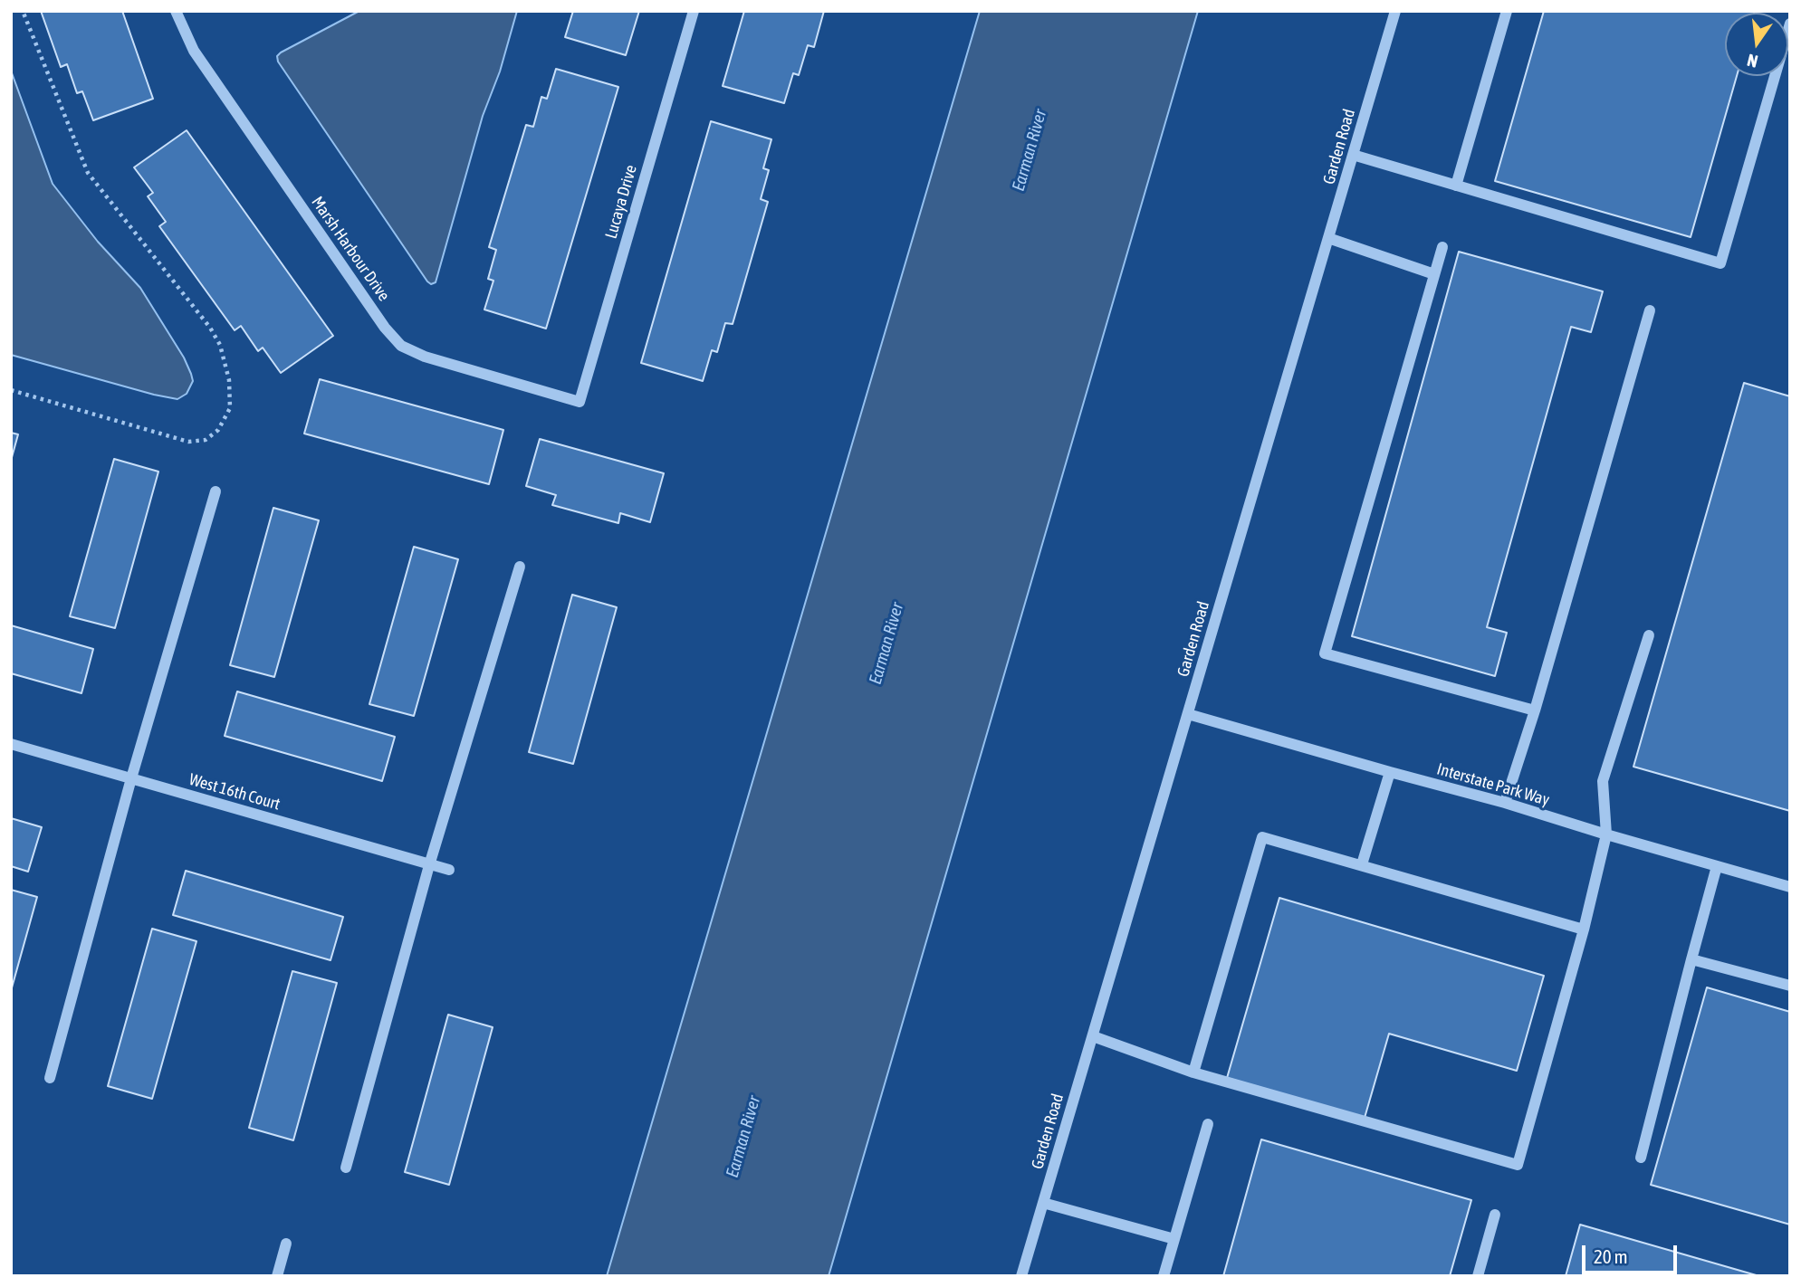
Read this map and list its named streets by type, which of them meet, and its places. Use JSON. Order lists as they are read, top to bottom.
{
  "streets": {
    "street": [
      "Garden Road",
      "Lucaya Drive",
      "Marsh Harbour Drive",
      "Interstate Park Way",
      "West 16th Court"
    ]
  },
  "crossings": [
    ["Garden Road", "Interstate Park Way"],
    ["Lucaya Drive", "Marsh Harbour Drive"]
  ],
  "water": ["Earman River"],
  "scale_bar": "20 m",
  "north": "bottom"
}
